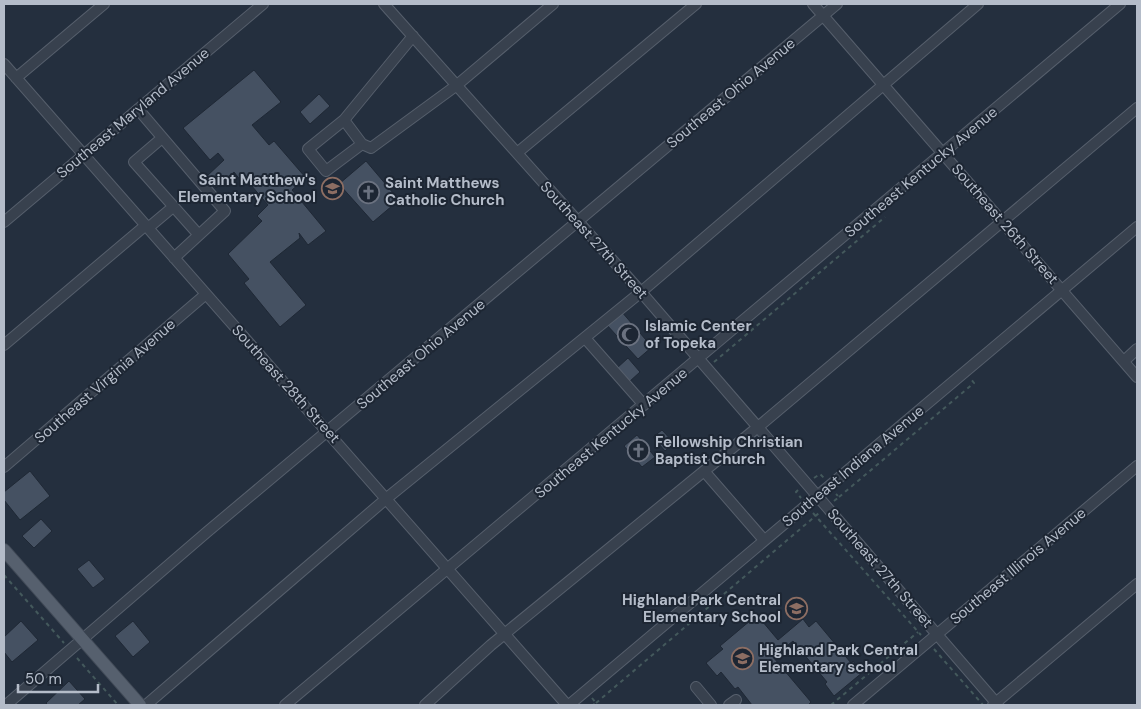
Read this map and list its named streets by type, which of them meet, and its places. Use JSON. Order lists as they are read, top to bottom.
{
  "streets": {
    "street": [
      "Southeast Ohio Avenue",
      "Southeast Maryland Avenue",
      "Southeast Kentucky Avenue",
      "Southeast 26th Street",
      "Southeast 27th Street",
      "Southeast Virginia Avenue",
      "Southeast 28th Street",
      "Southeast Indiana Avenue",
      "Southeast Illinois Avenue"
    ]
  },
  "crossings": [
    ["Southeast Ohio Avenue", "Southeast 26th Street"],
    ["Southeast Ohio Avenue", "Southeast 27th Street"],
    ["Southeast Ohio Avenue", "Southeast 28th Street"],
    ["Southeast Maryland Avenue", "Southeast 28th Street"],
    ["Southeast Kentucky Avenue", "Southeast 26th Street"],
    ["Southeast Kentucky Avenue", "Southeast 27th Street"],
    ["Southeast Kentucky Avenue", "Southeast 28th Street"],
    ["Southeast 26th Street", "Southeast Indiana Avenue"],
    ["Southeast 27th Street", "Southeast Indiana Avenue"],
    ["Southeast 27th Street", "Southeast Illinois Avenue"],
    ["Southeast Virginia Avenue", "Southeast 28th Street"],
    ["Southeast 28th Street", "Southeast Indiana Avenue"]
  ],
  "places": {
    "school or university": ["Saint Matthew's Elementary School", "Highland Park Central Elementary School", "Highland Park Central Elementary school"],
    "church": ["Saint Matthews Catholic Church", "Fellowship Christian Baptist Church"],
    "mosque": ["Islamic Center of Topeka"]
  },
  "scale_bar": "50 m"
}
